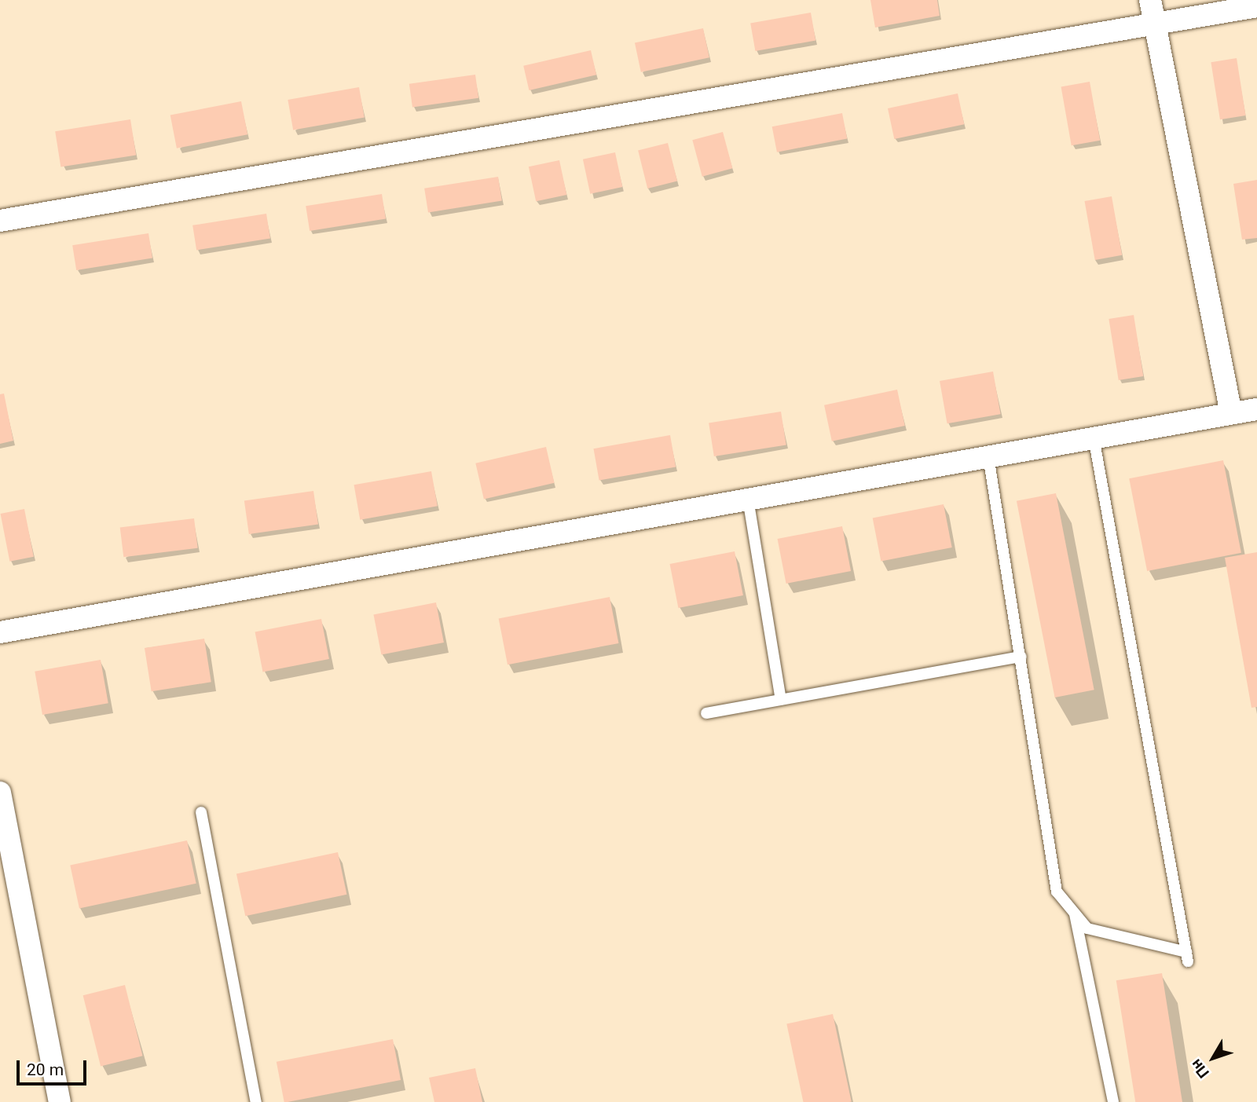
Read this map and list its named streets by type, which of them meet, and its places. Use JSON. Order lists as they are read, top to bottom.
{
  "scale_bar": "20 m",
  "north": "bottom left"
}
